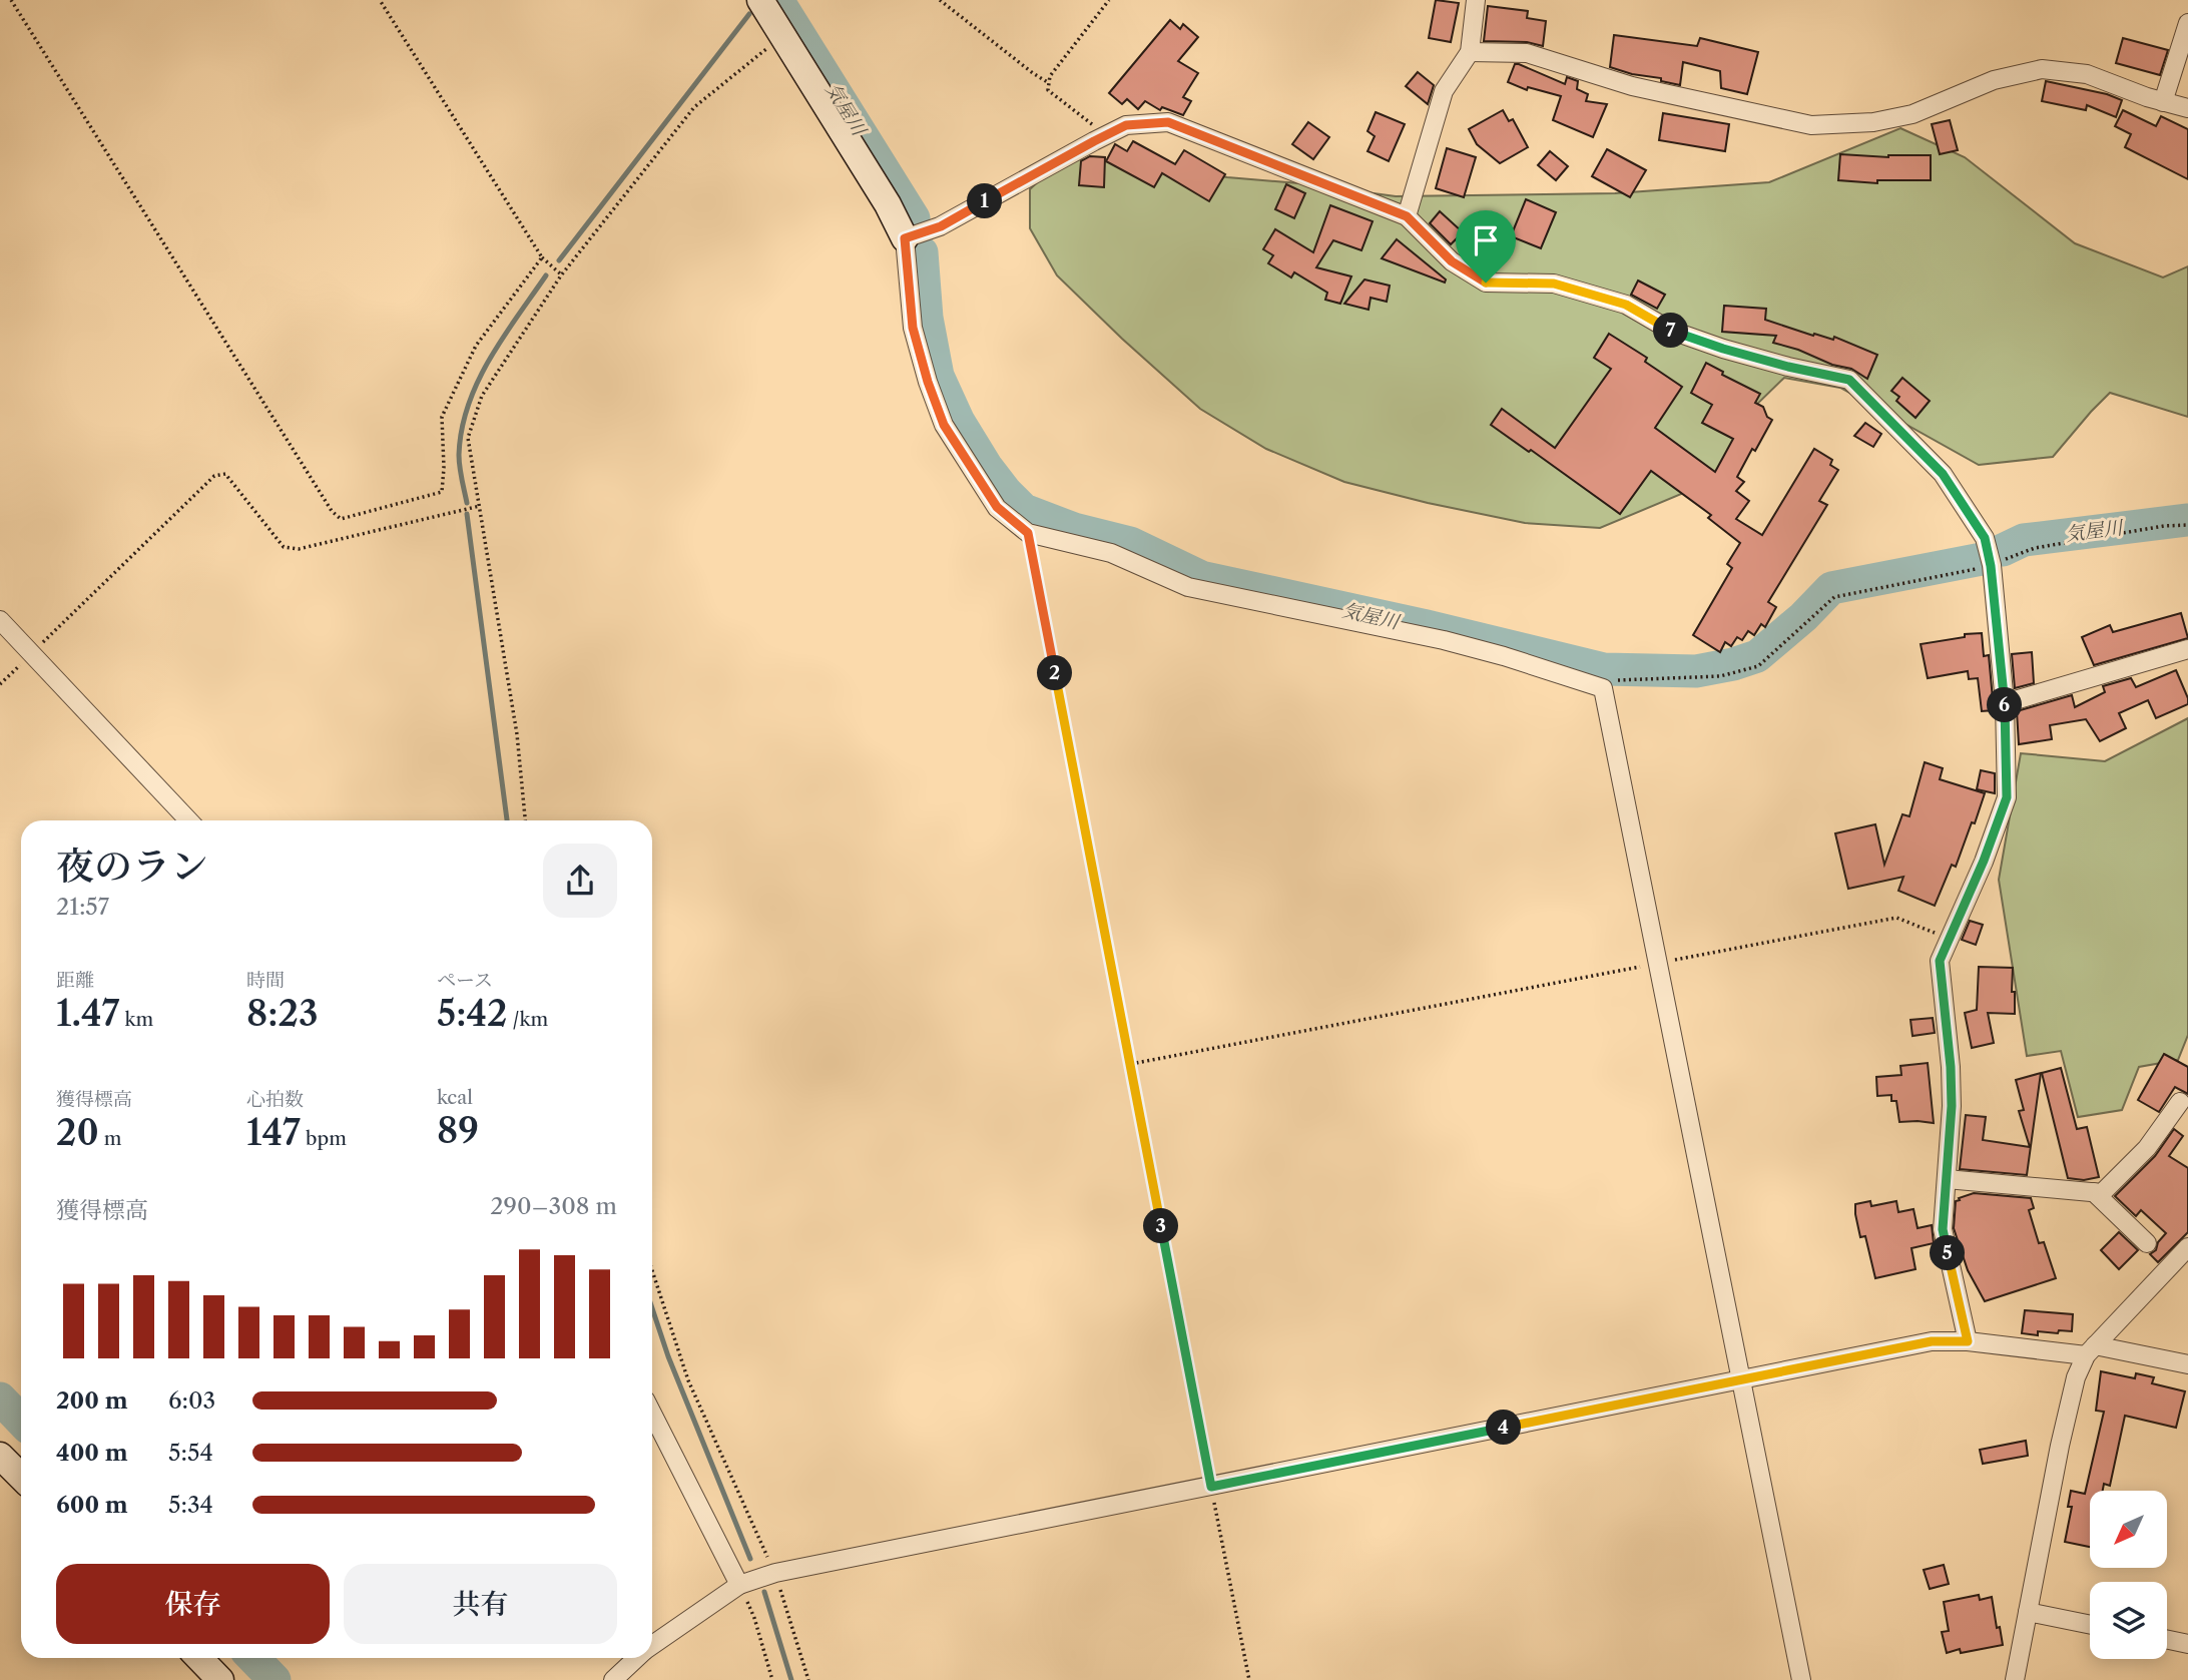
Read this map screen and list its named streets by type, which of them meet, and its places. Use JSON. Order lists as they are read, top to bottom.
{
  "water": ["気屋川"],
  "north": "bottom left",
  "page": {
    "pins": [
      "1",
      "7",
      "2",
      "6",
      "3",
      "5",
      "4"
    ],
    "heading": ["夜のラン", "21:57"],
    "stats": [
      ["距離", "1.47 km"],
      ["時間", "8:23"],
      ["ペース", "5:42 /km"],
      ["獲得標高", "20 m"],
      ["心拍数", "147 bpm"],
      ["kcal", "89"]
    ],
    "chart": ["獲得標高", "290–308 m"],
    "list": [
      {
        "name": "200 m",
        "note": "6:03"
      },
      {
        "name": "400 m",
        "note": "5:54"
      },
      {
        "name": "600 m",
        "note": "5:34"
      }
    ],
    "buttons": ["保存", "共有"]
  }
}
